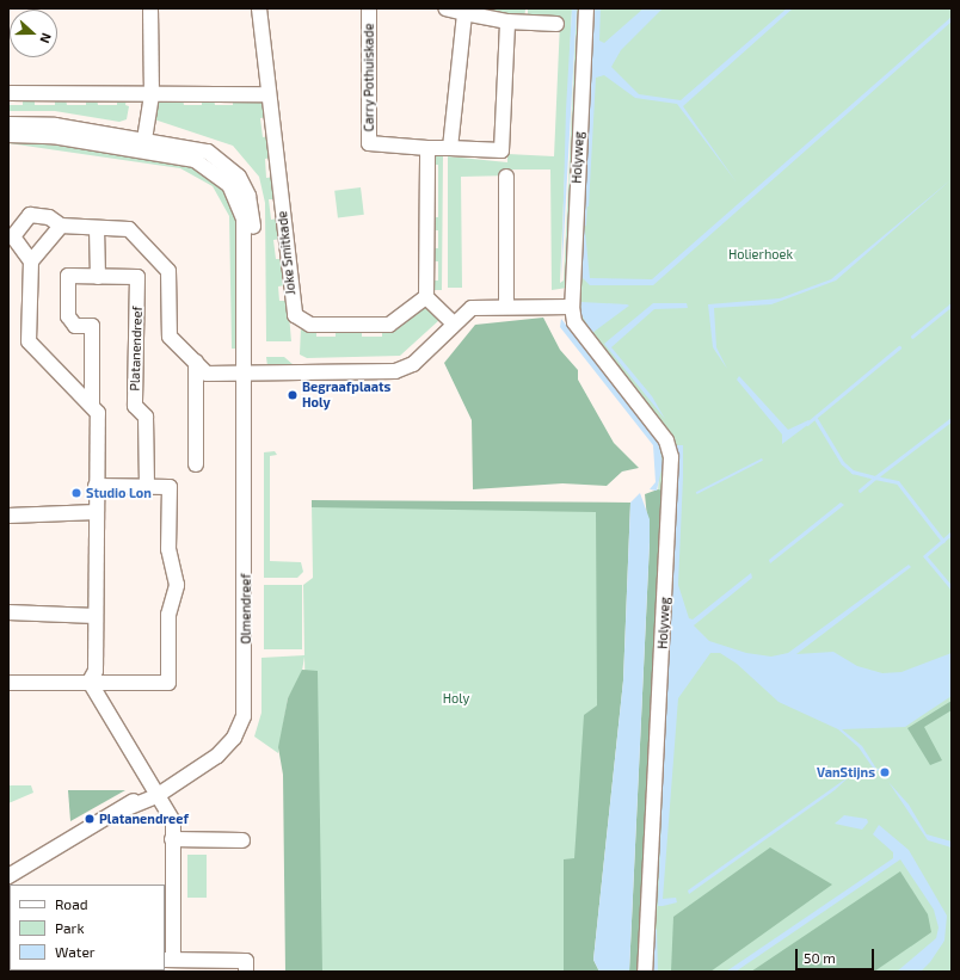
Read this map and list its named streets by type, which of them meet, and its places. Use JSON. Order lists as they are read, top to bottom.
{
  "streets": {
    "street": [
      "Carry Pothuiskade",
      "Holyweg",
      "Joke Smitkade",
      "Platanendreef",
      "Olmendreef"
    ]
  },
  "parks": ["Holierhoek", "Holy"],
  "places": [
    "Begraafplaats Holy",
    "Studio Lon",
    "VanStijns",
    "Platanendreef"
  ],
  "legend": ["Road", "Park", "Water"],
  "scale_bar": "50 m",
  "north": "right"
}
